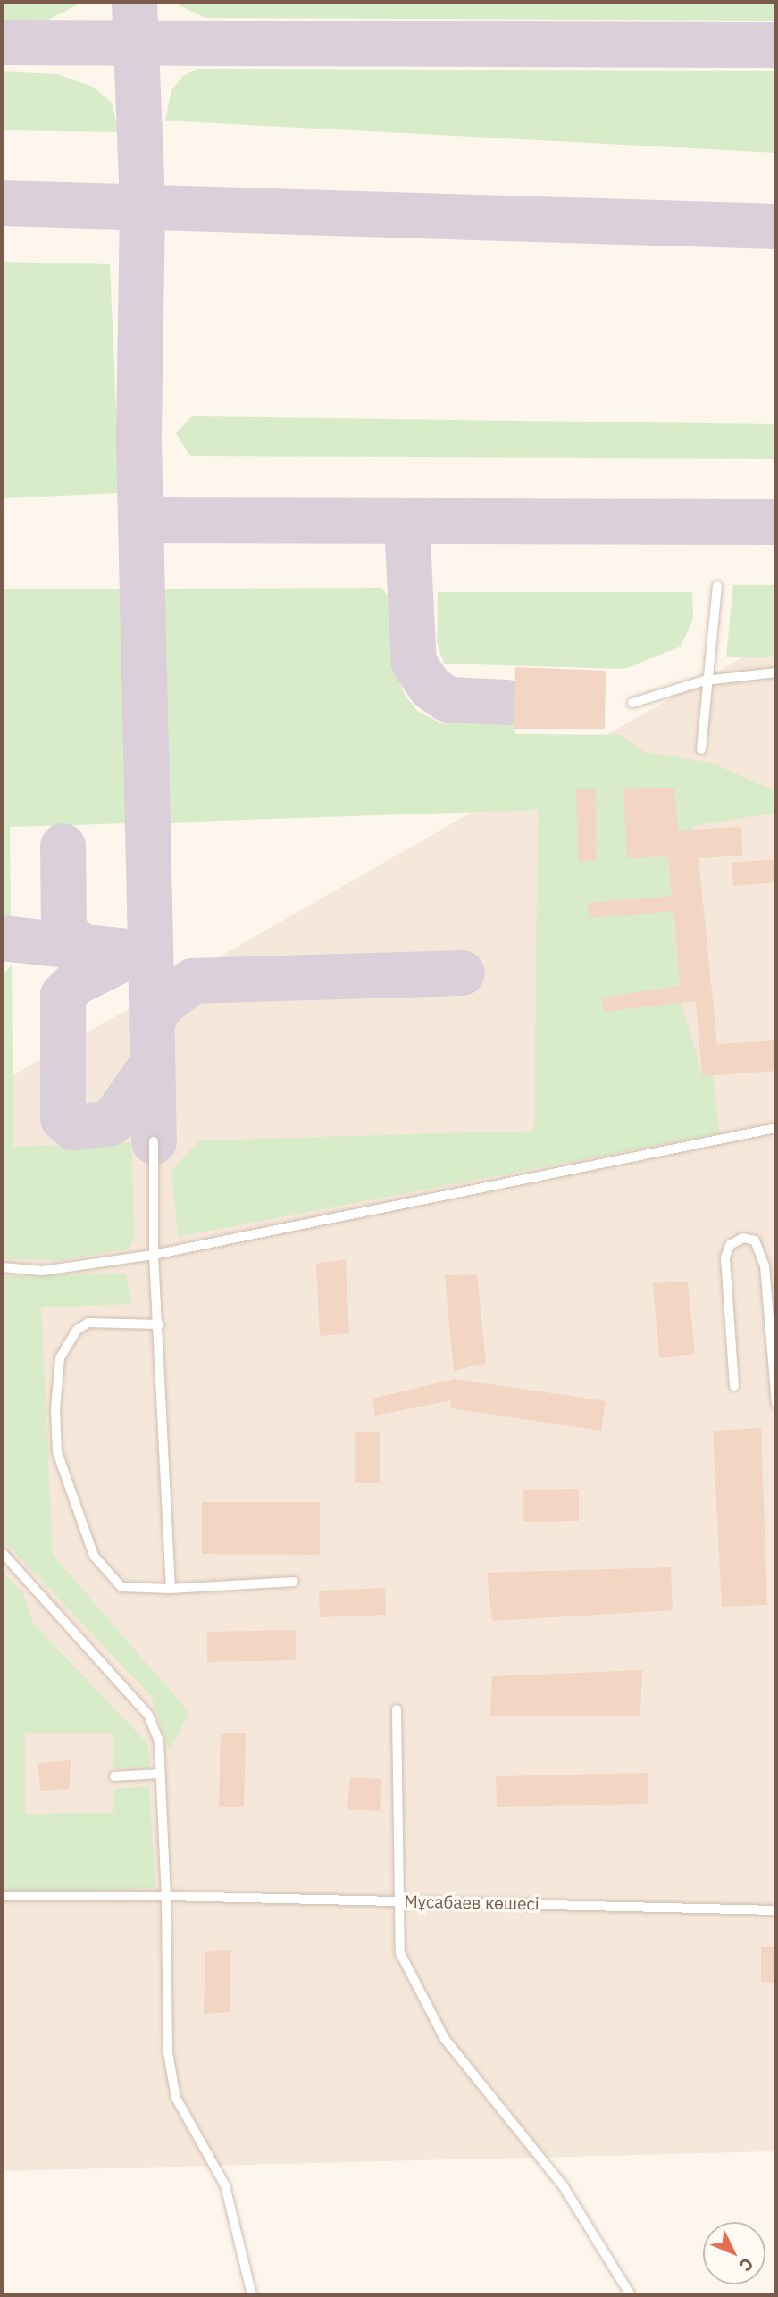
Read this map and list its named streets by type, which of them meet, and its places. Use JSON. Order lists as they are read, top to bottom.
{
  "streets": {
    "lane": ["Мұсабаев көшесі"]
  },
  "north": "bottom right"
}
